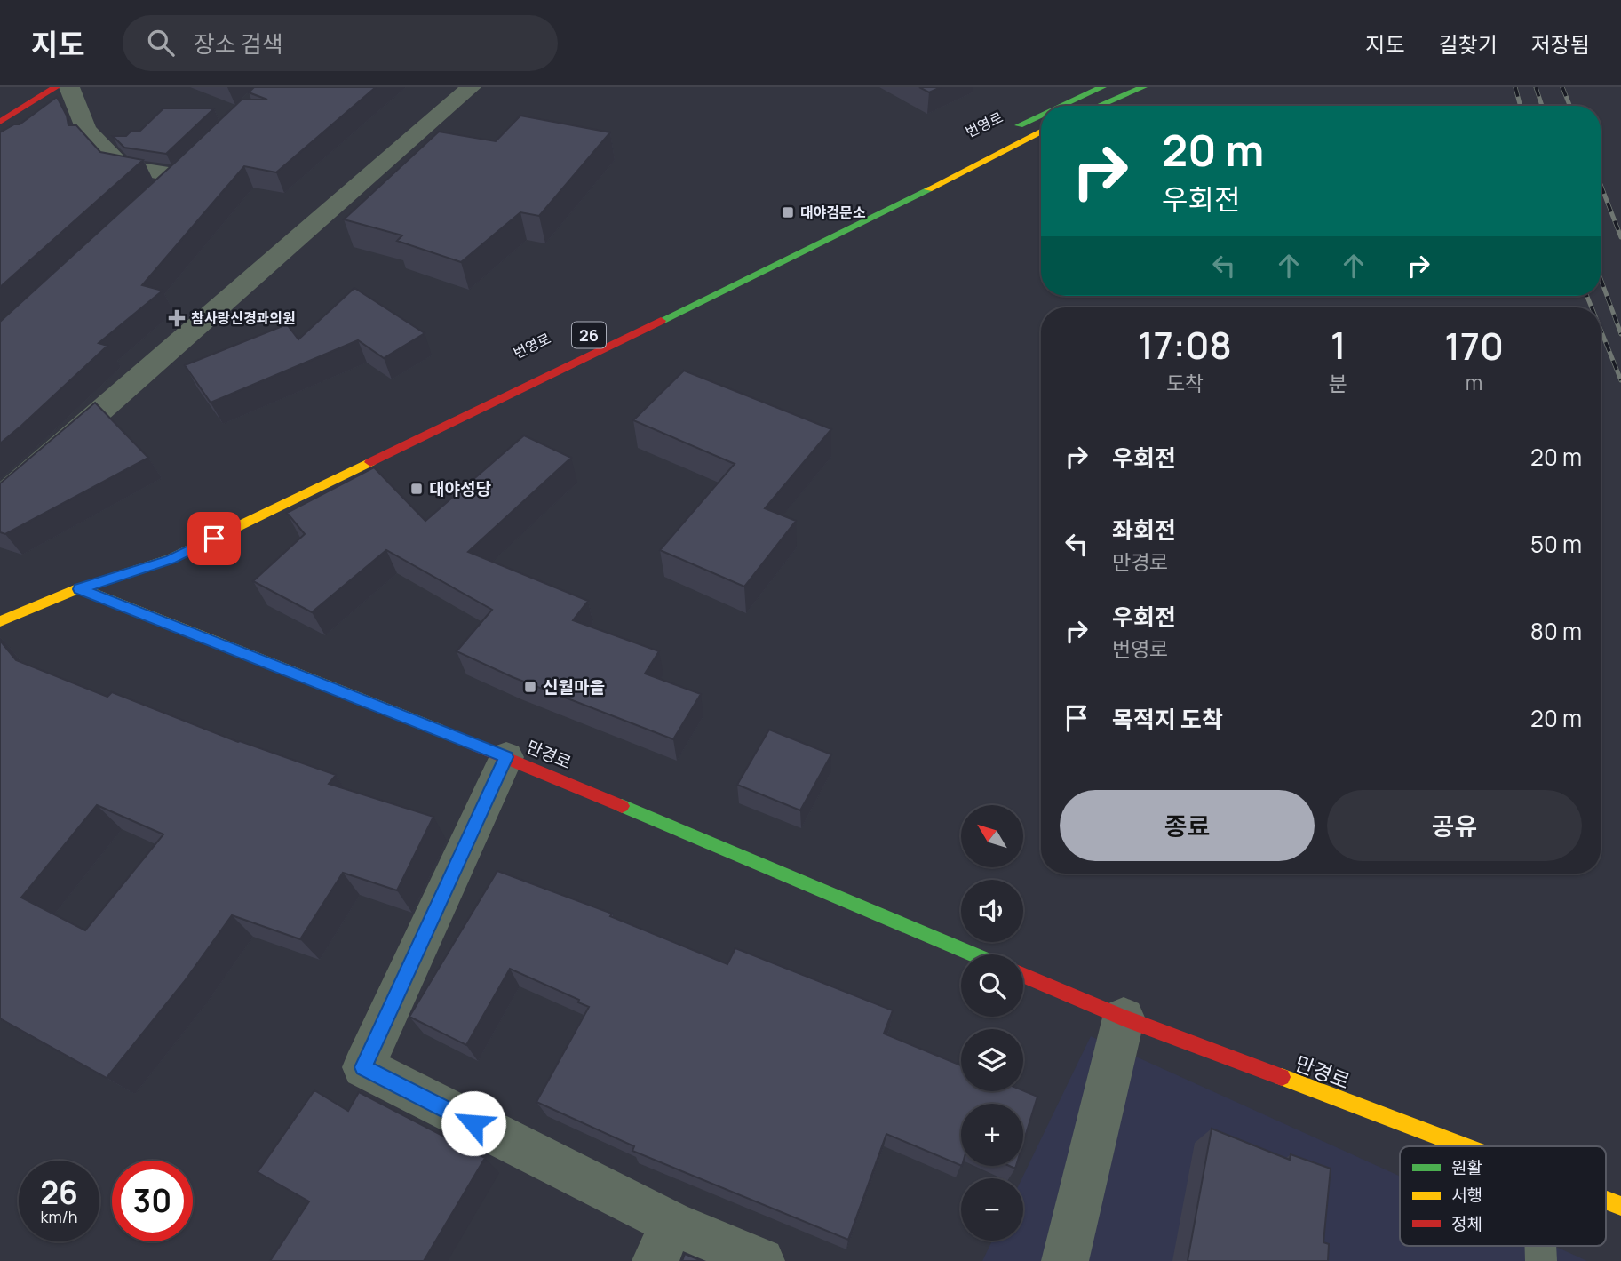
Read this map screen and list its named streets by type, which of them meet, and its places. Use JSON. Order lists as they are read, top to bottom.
{
  "streets": {
    "main road": ["번영로", "26", "만경로"]
  },
  "crossings": [
    ["번영로", "만경로"]
  ],
  "places": {
    "transit": ["대야검문소", "대야성당", "신월마을"],
    "health": ["참사랑신경과의원"]
  },
  "legend": ["원활", "서행", "정체"],
  "north": "top left",
  "page": {
    "header": "지도",
    "search": "장소 검색",
    "nav": ["지도", "길찾기", "저장됨"],
    "turn": ["20 m", "우회전"],
    "eta": [
      "17:08",
      "도착",
      "1",
      "분",
      "170",
      "m"
    ],
    "list": [
      {
        "name": "우회전",
        "value": "20 m"
      },
      {
        "name": "좌회전",
        "note": "만경로",
        "value": "50 m"
      },
      {
        "name": "우회전",
        "note": "번영로",
        "value": "80 m"
      },
      {
        "name": "목적지 도착",
        "value": "20 m"
      }
    ],
    "buttons": ["종료", "공유"],
    "map_buttons": ["+", "−"],
    "speed": "26 km/h",
    "limit": "30"
  }
}
